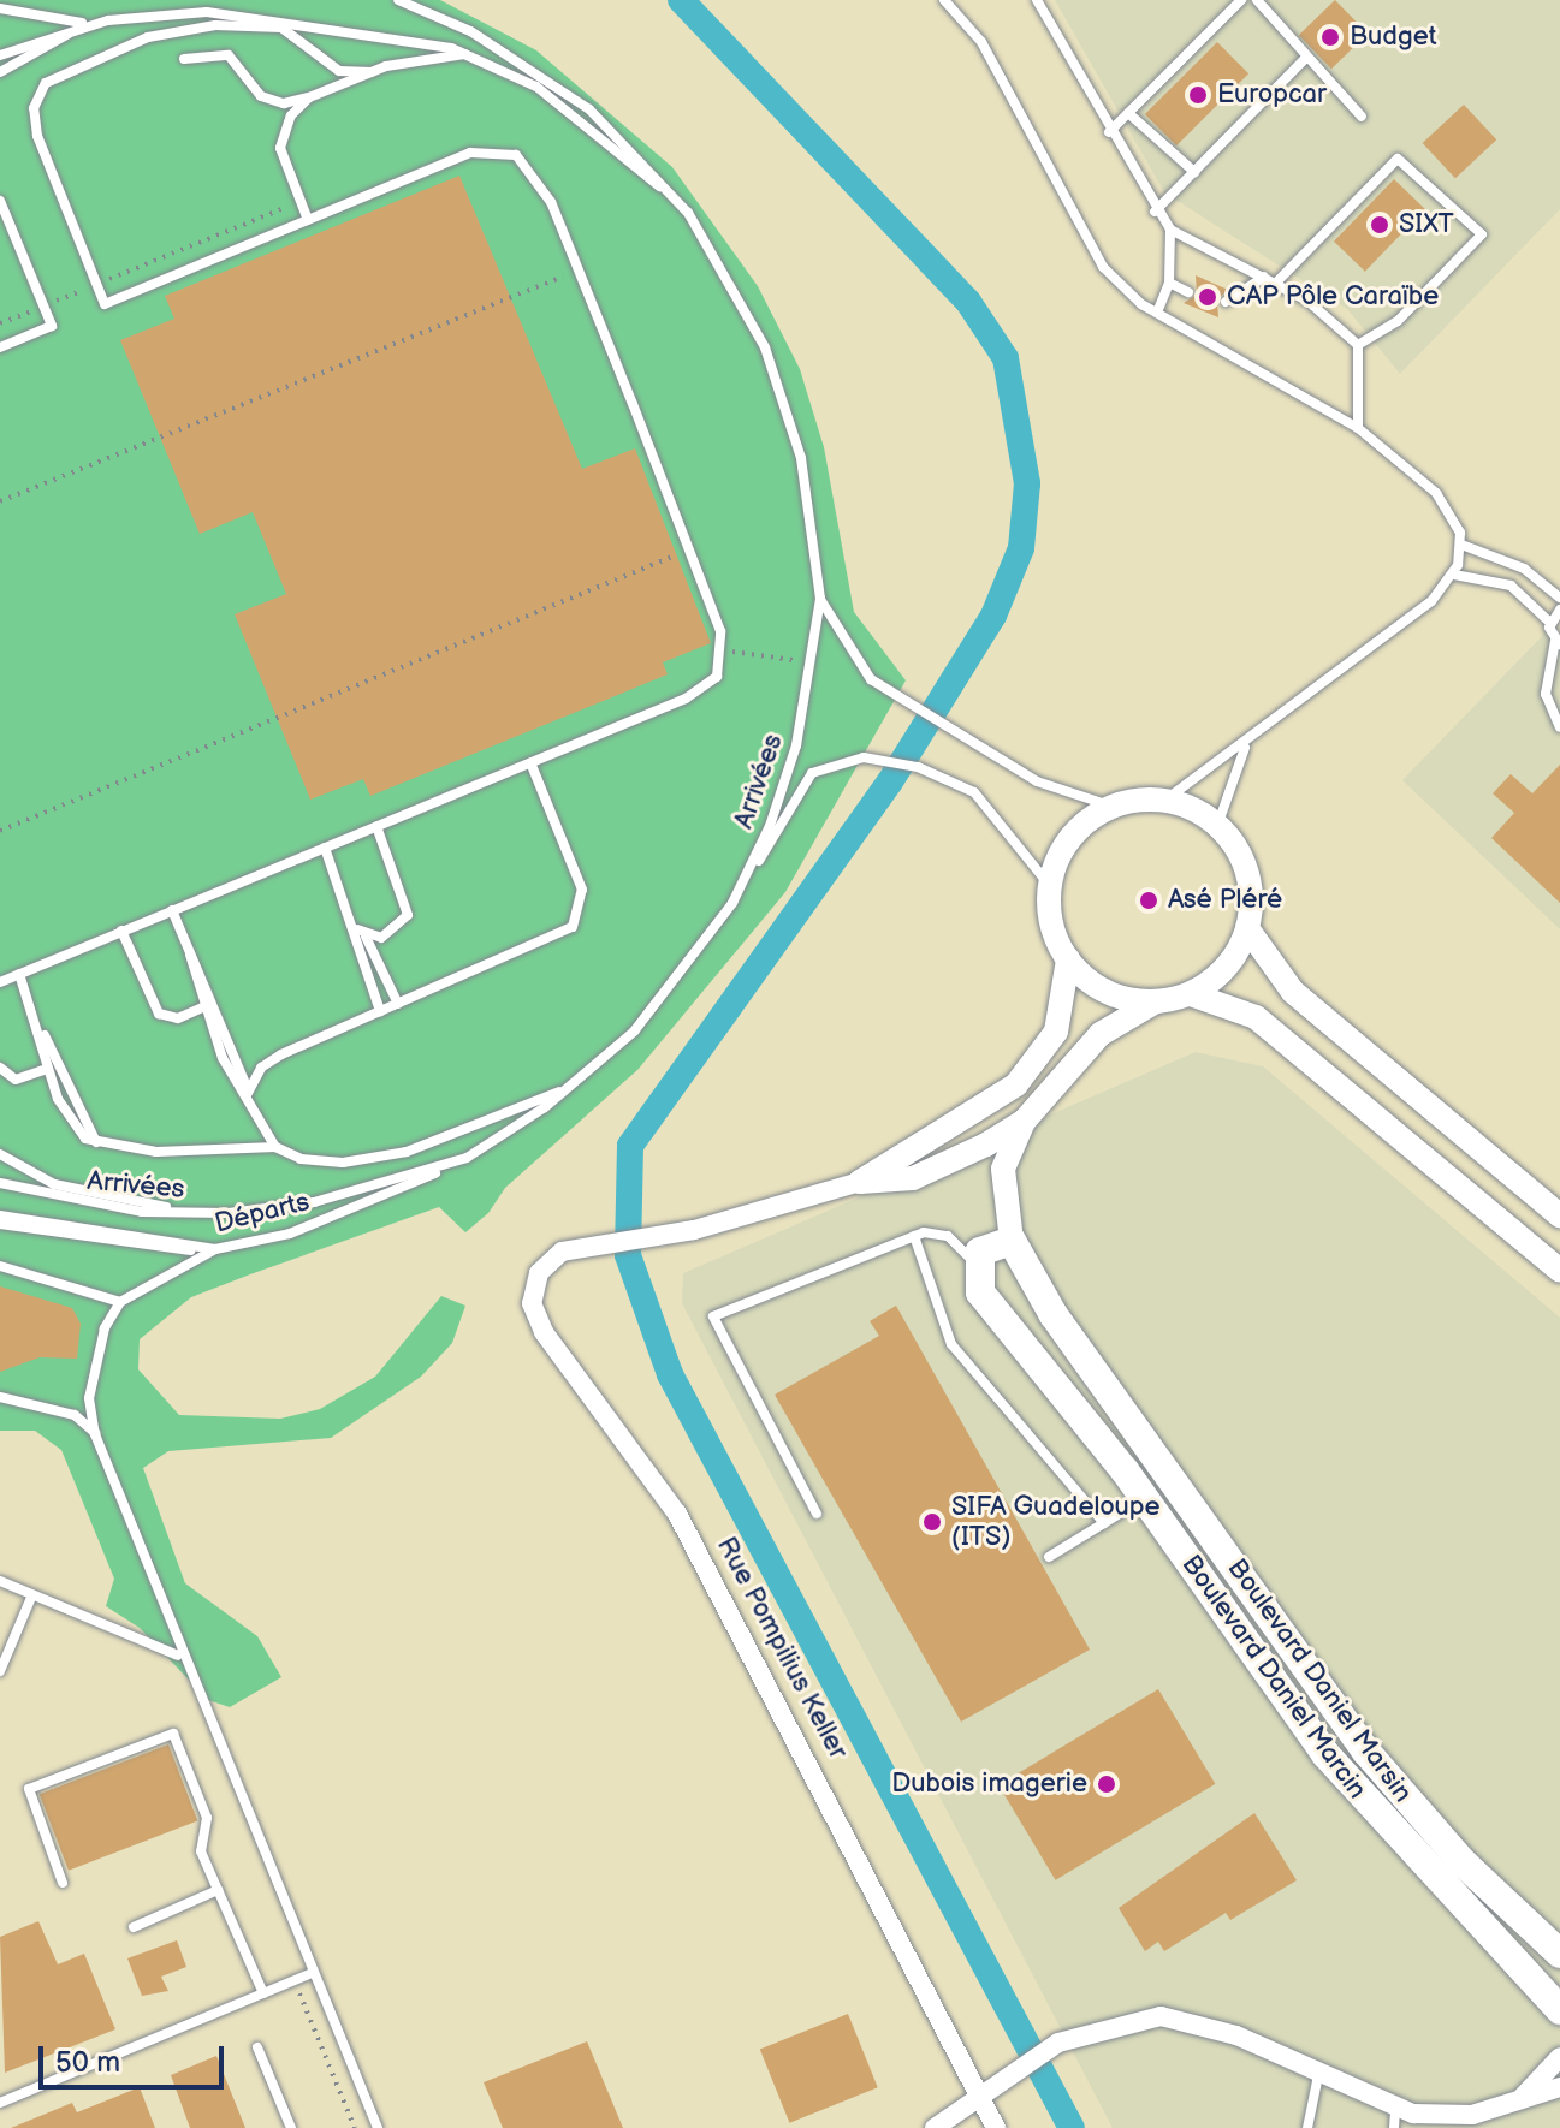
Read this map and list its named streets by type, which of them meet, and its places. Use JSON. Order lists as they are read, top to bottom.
{
  "streets": {
    "main road": ["Boulevard Daniel Marcin", "Boulevard Daniel Marsin"],
    "street": ["Rue Pompilius Keller"],
    "lane": ["Arrivées", "Départs"]
  },
  "crossings": [
    ["Arrivées", "Départs"]
  ],
  "places": [
    "Budget",
    "Europcar",
    "SIXT",
    "CAP Pôle Caraïbe",
    "Asé Pléré",
    "SIFA Guadeloupe (ITS)",
    "Dubois imagerie"
  ],
  "scale_bar": "50 m"
}
